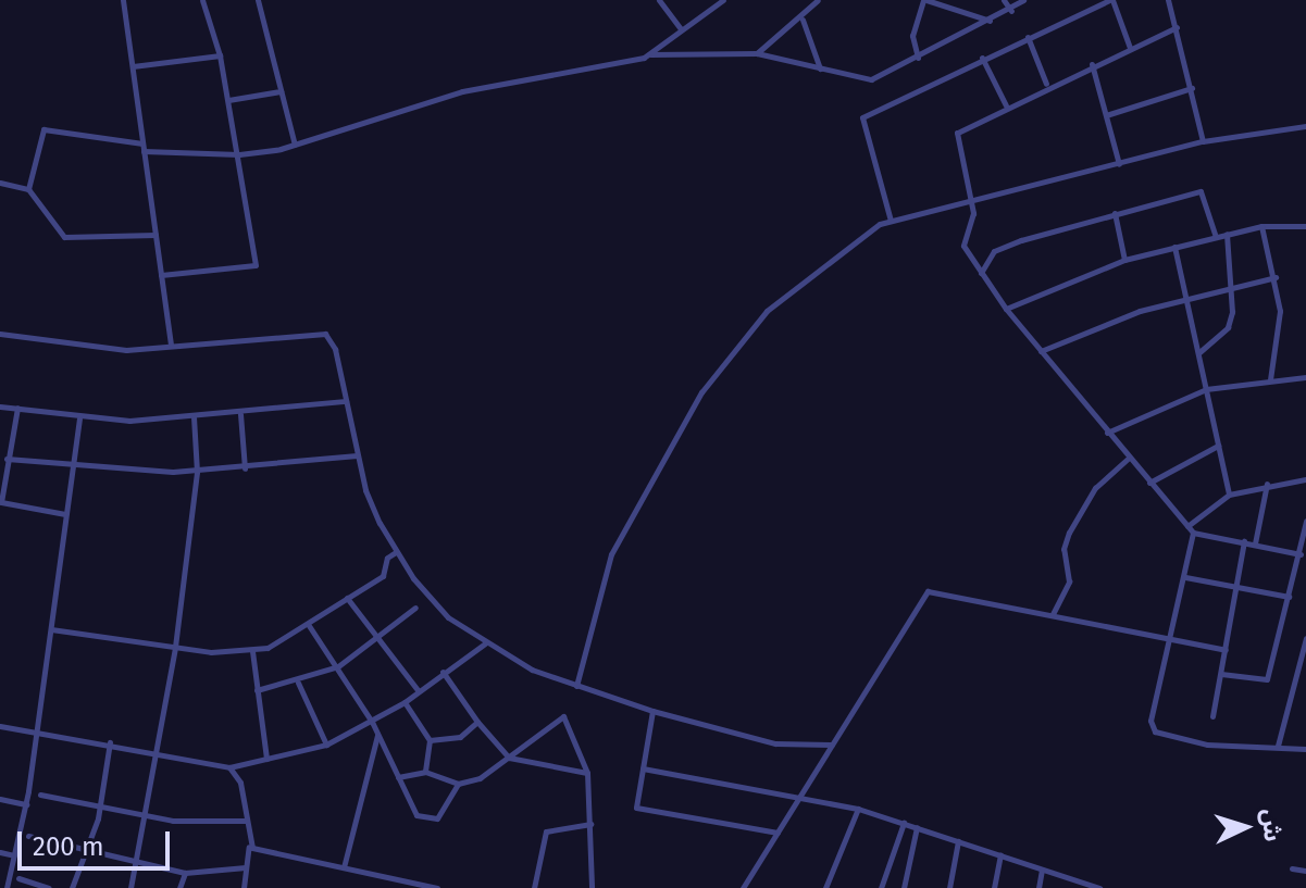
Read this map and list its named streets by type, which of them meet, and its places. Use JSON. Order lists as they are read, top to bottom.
{
  "scale_bar": "200 m",
  "north": "right"
}
